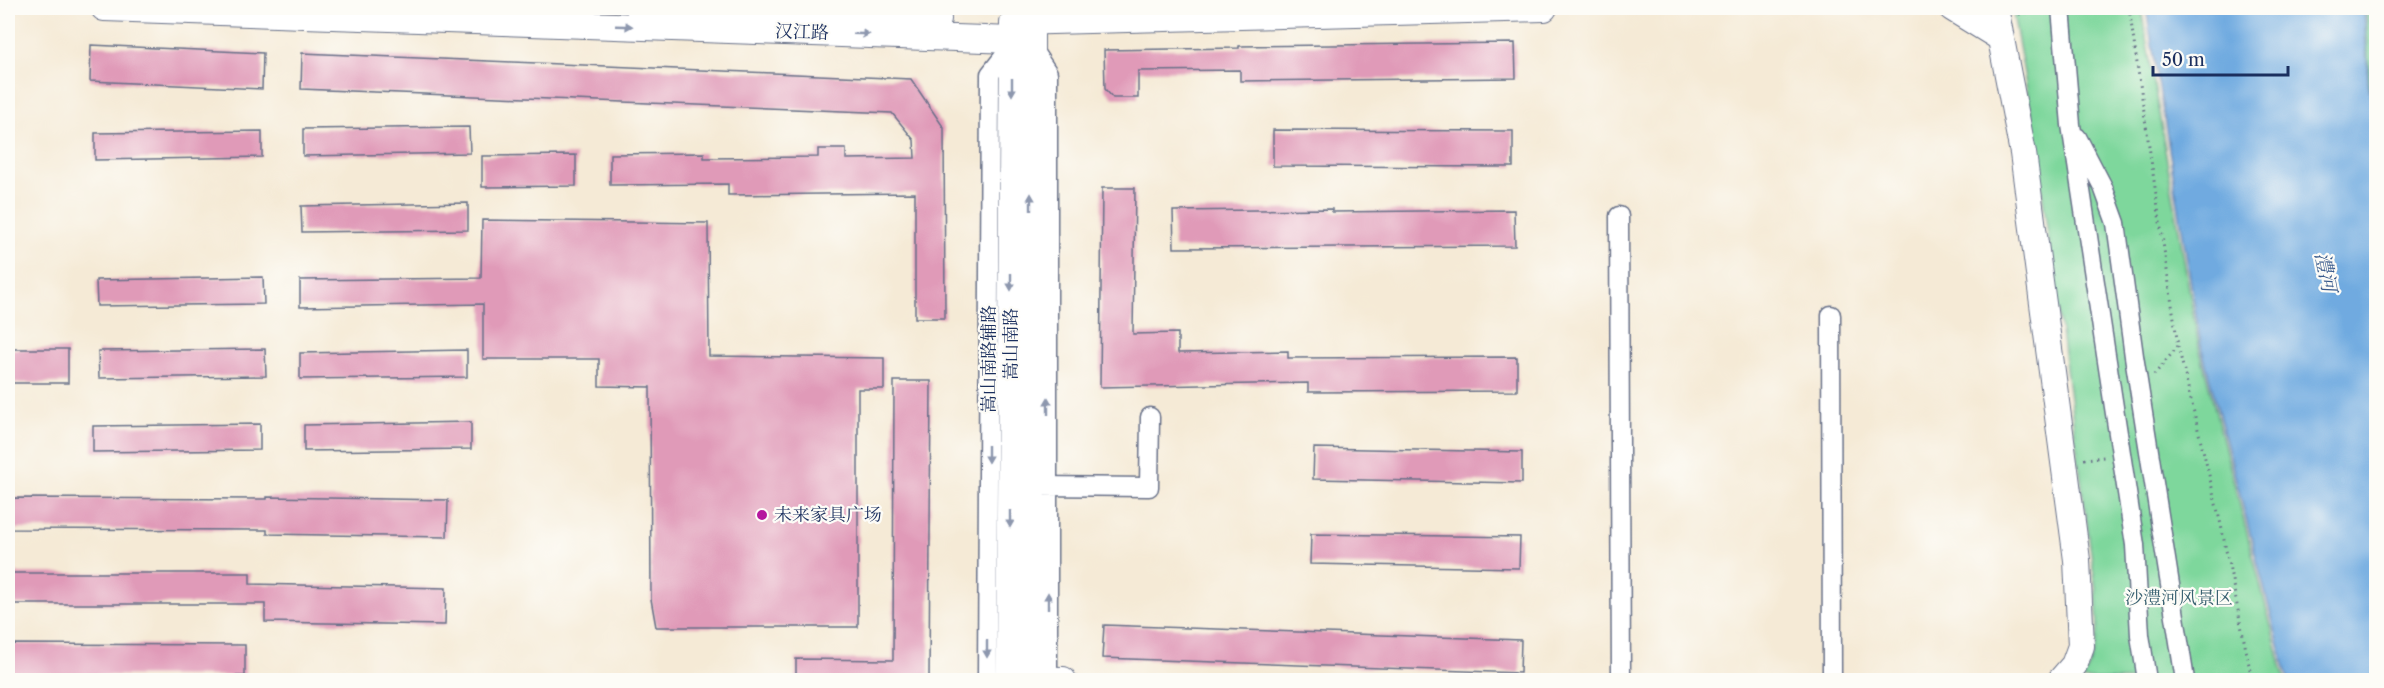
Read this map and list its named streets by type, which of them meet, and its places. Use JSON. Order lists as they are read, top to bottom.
{
  "streets": {
    "street": ["汉江路", "嵩山南路", "嵩山南路辅路"]
  },
  "crossings": [
    ["汉江路", "嵩山南路"],
    ["汉江路", "嵩山南路辅路"],
    ["嵩山南路", "嵩山南路辅路"]
  ],
  "water": ["澧河"],
  "parks": ["沙澧河风景区"],
  "places": ["未来家具广场"],
  "scale_bar": "50 m"
}
